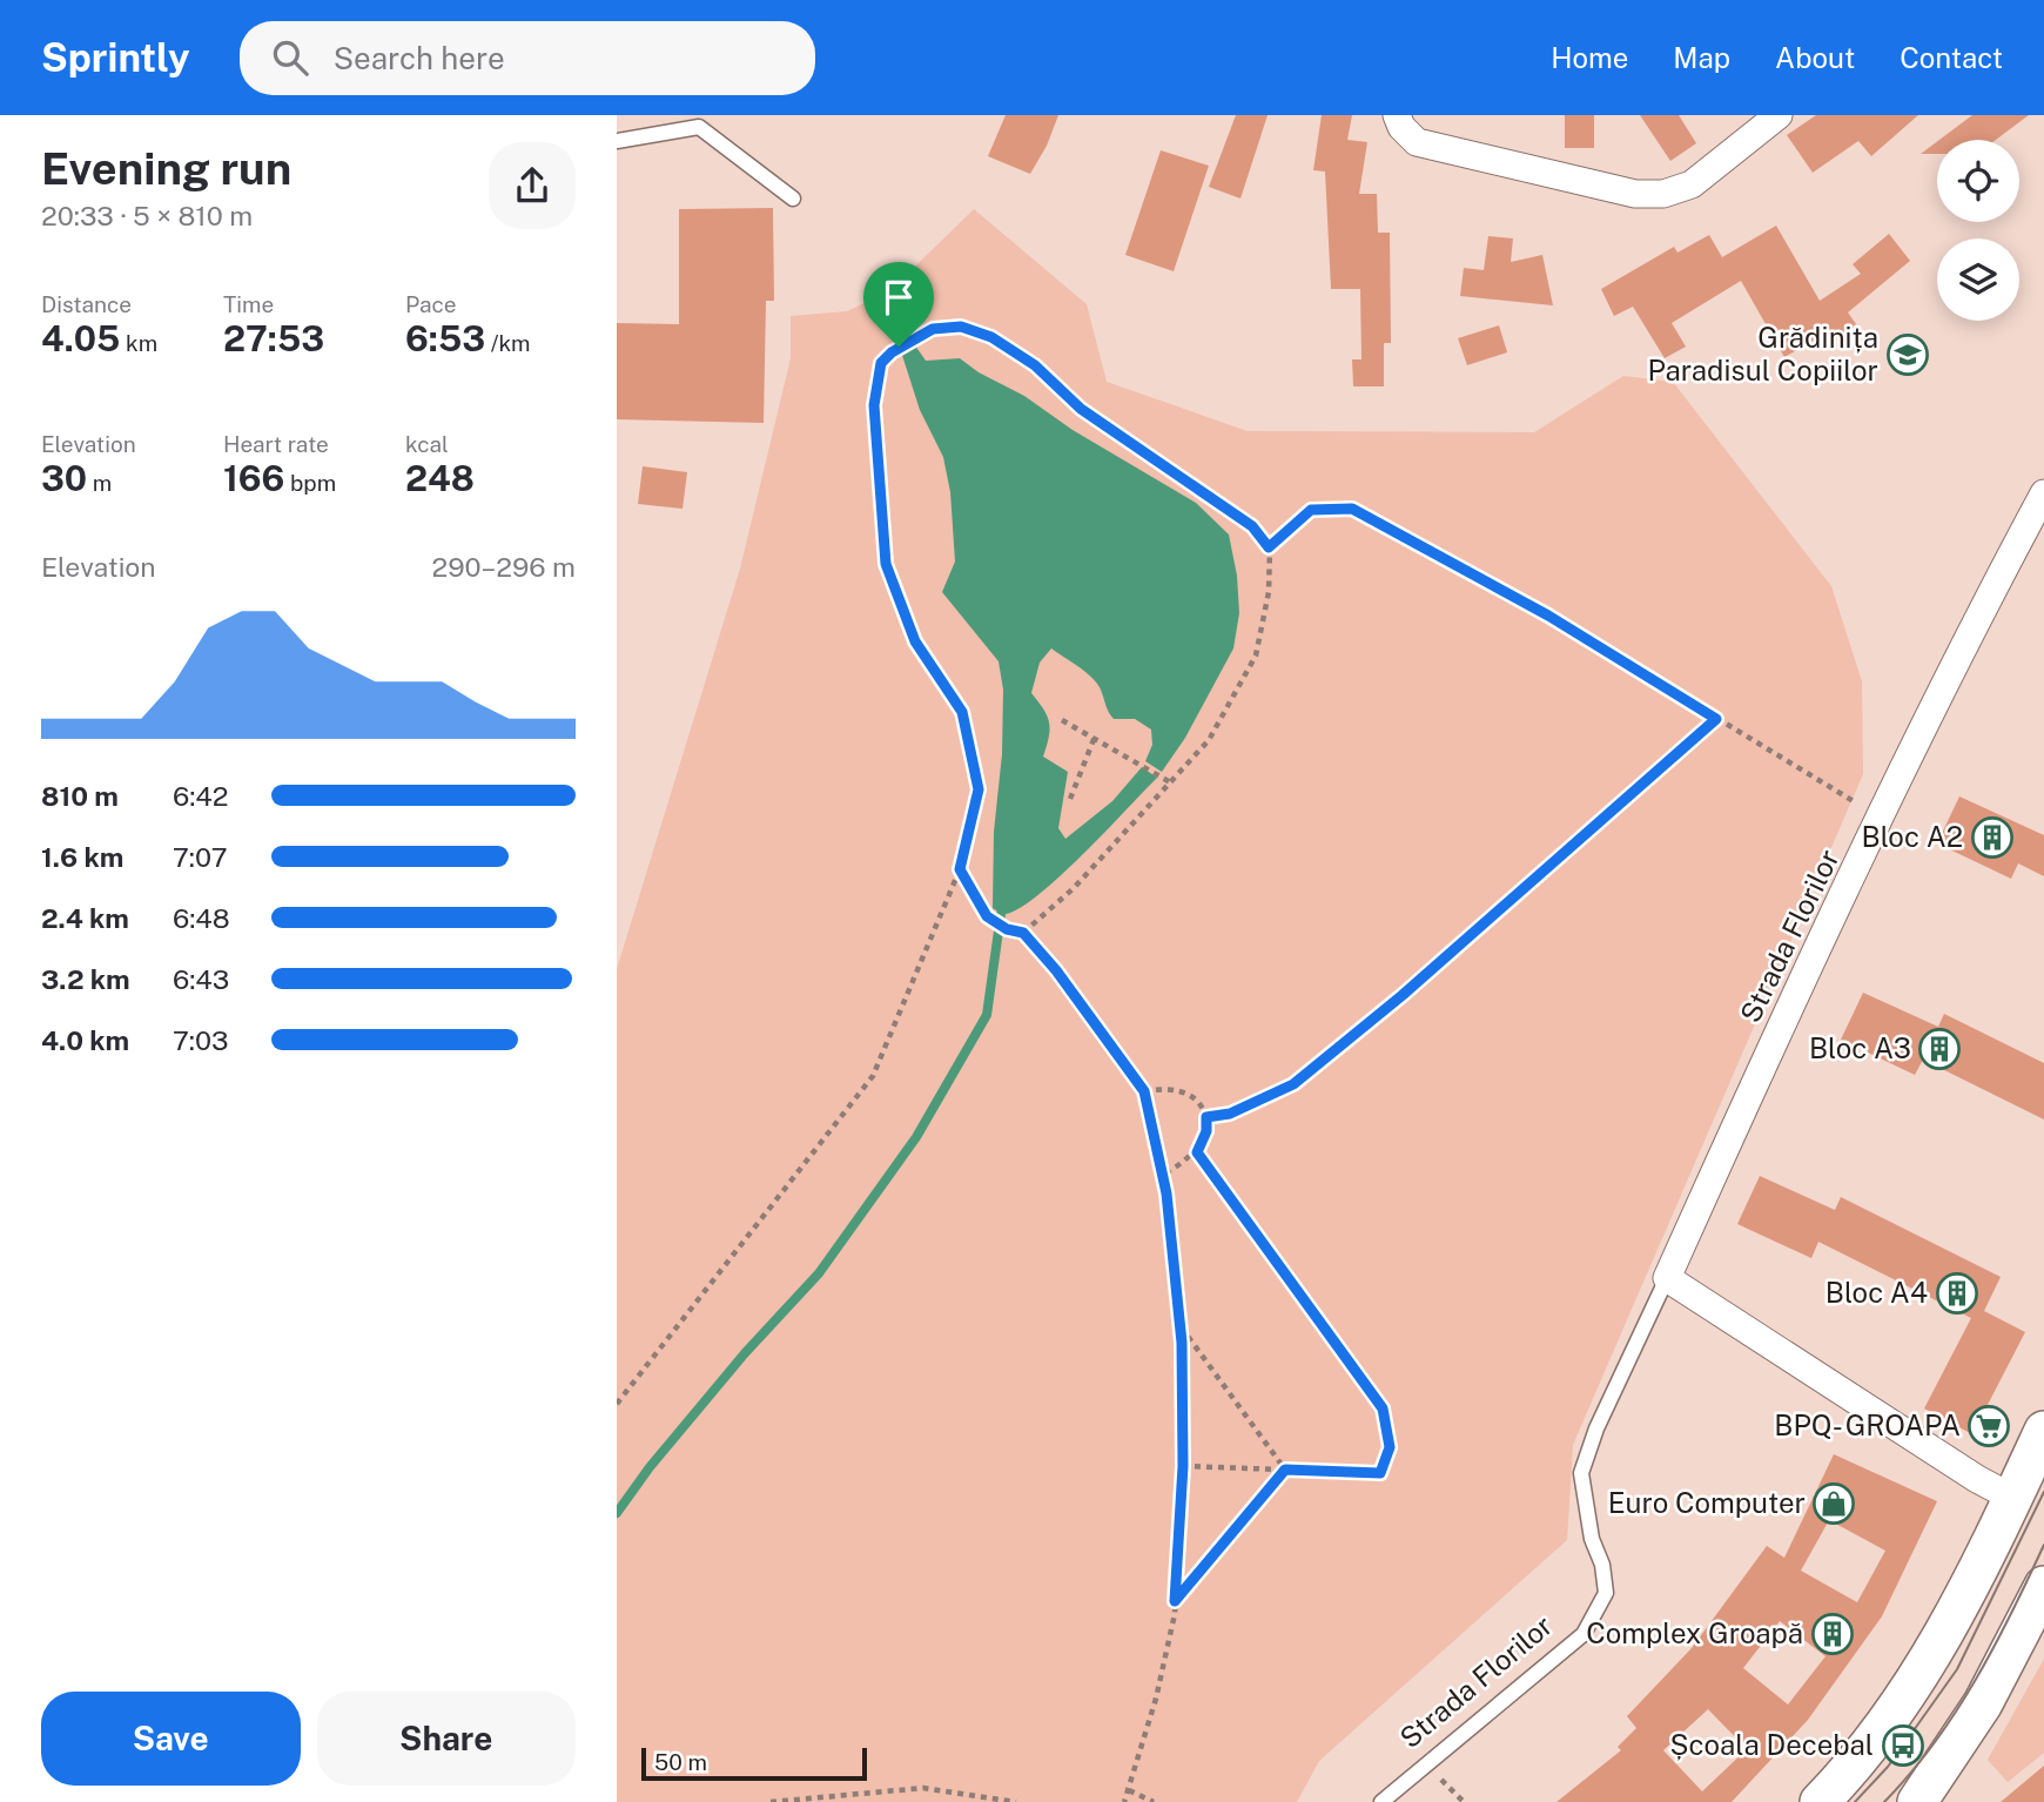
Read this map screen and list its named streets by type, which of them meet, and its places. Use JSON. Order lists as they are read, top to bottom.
{
  "streets": {
    "street": ["Strada Florilor"]
  },
  "places": {
    "school or university": ["Grădinița Paradisul Copiilor"],
    "building": [
      "Bloc A2",
      "Bloc A3",
      "Bloc A4",
      "Complex Groapă"
    ],
    "supermarket": ["BPQ- GROAPA"],
    "shop": ["Euro Computer"],
    "bus stop": ["Școala Decebal"]
  },
  "scale_bar": "50 m",
  "page": {
    "header": "Sprintly",
    "search": "Search here",
    "nav": [
      "Home",
      "Map",
      "About",
      "Contact"
    ],
    "heading": ["Evening run", "20:33 · 5 × 810 m"],
    "stats": [
      ["Distance", "4.05 km"],
      ["Time", "27:53"],
      ["Pace", "6:53 /km"],
      ["Elevation", "30 m"],
      ["Heart rate", "166 bpm"],
      ["kcal", "248"]
    ],
    "chart": ["Elevation", "290–296 m"],
    "list": [
      {
        "name": "810 m",
        "note": "6:42"
      },
      {
        "name": "1.6 km",
        "note": "7:07"
      },
      {
        "name": "2.4 km",
        "note": "6:48"
      },
      {
        "name": "3.2 km",
        "note": "6:43"
      },
      {
        "name": "4.0 km",
        "note": "7:03"
      }
    ],
    "buttons": ["Save", "Share"],
    "scale": "50 m"
  }
}
